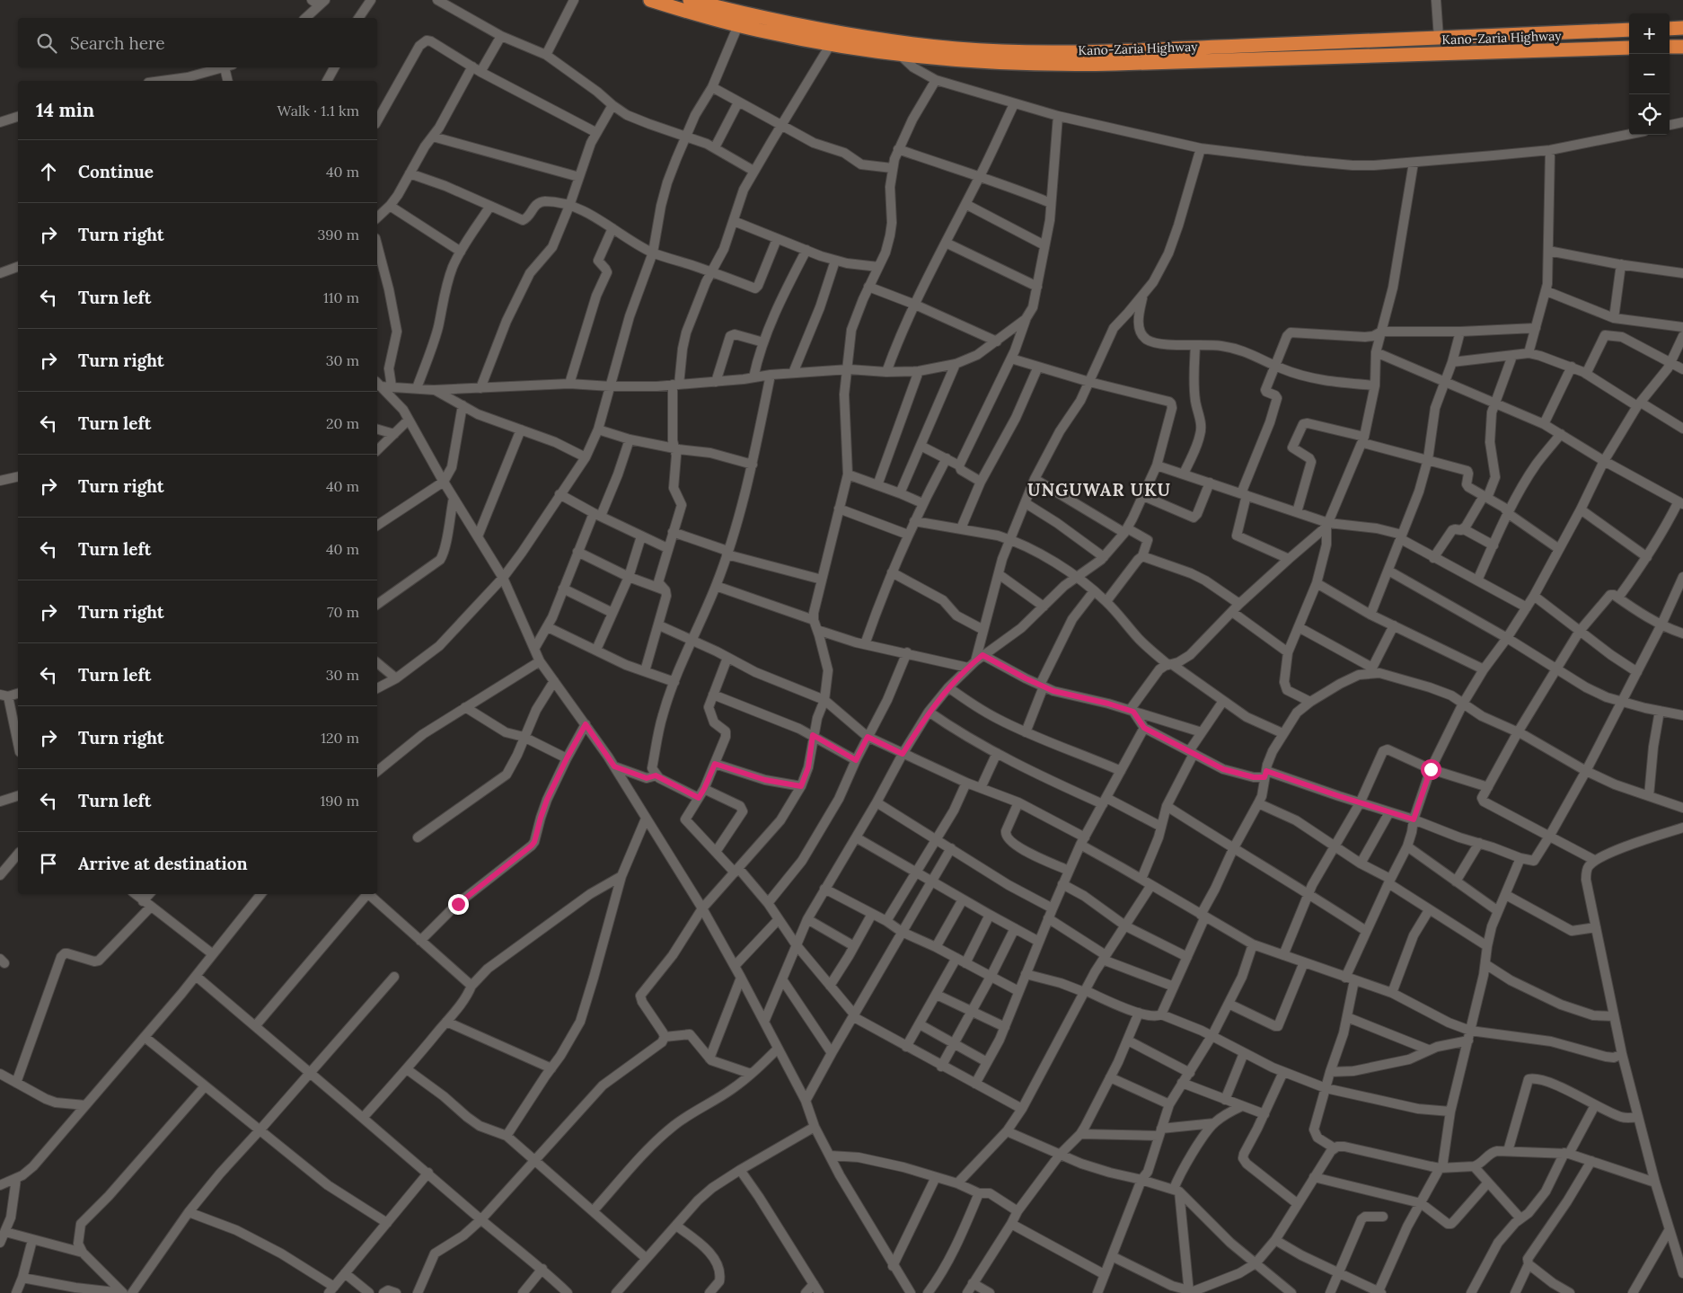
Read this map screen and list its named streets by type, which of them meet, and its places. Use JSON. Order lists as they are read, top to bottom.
{
  "streets": {
    "highway": ["Kano-Zaria Highway"]
  },
  "districts": ["UNGUWAR UKU"],
  "page": {
    "map_buttons": ["+", "−"],
    "search": "Search here",
    "heading": ["14 min", "Walk · 1.1 km"],
    "list": [
      ["Continue", "40 m"],
      ["Turn right", "390 m"],
      ["Turn left", "110 m"],
      ["Turn right", "30 m"],
      ["Turn left", "20 m"],
      ["Turn right", "40 m"],
      ["Turn left", "40 m"],
      ["Turn right", "70 m"],
      ["Turn left", "30 m"],
      ["Turn right", "120 m"],
      ["Turn left", "190 m"],
      "Arrive at destination"
    ]
  }
}
